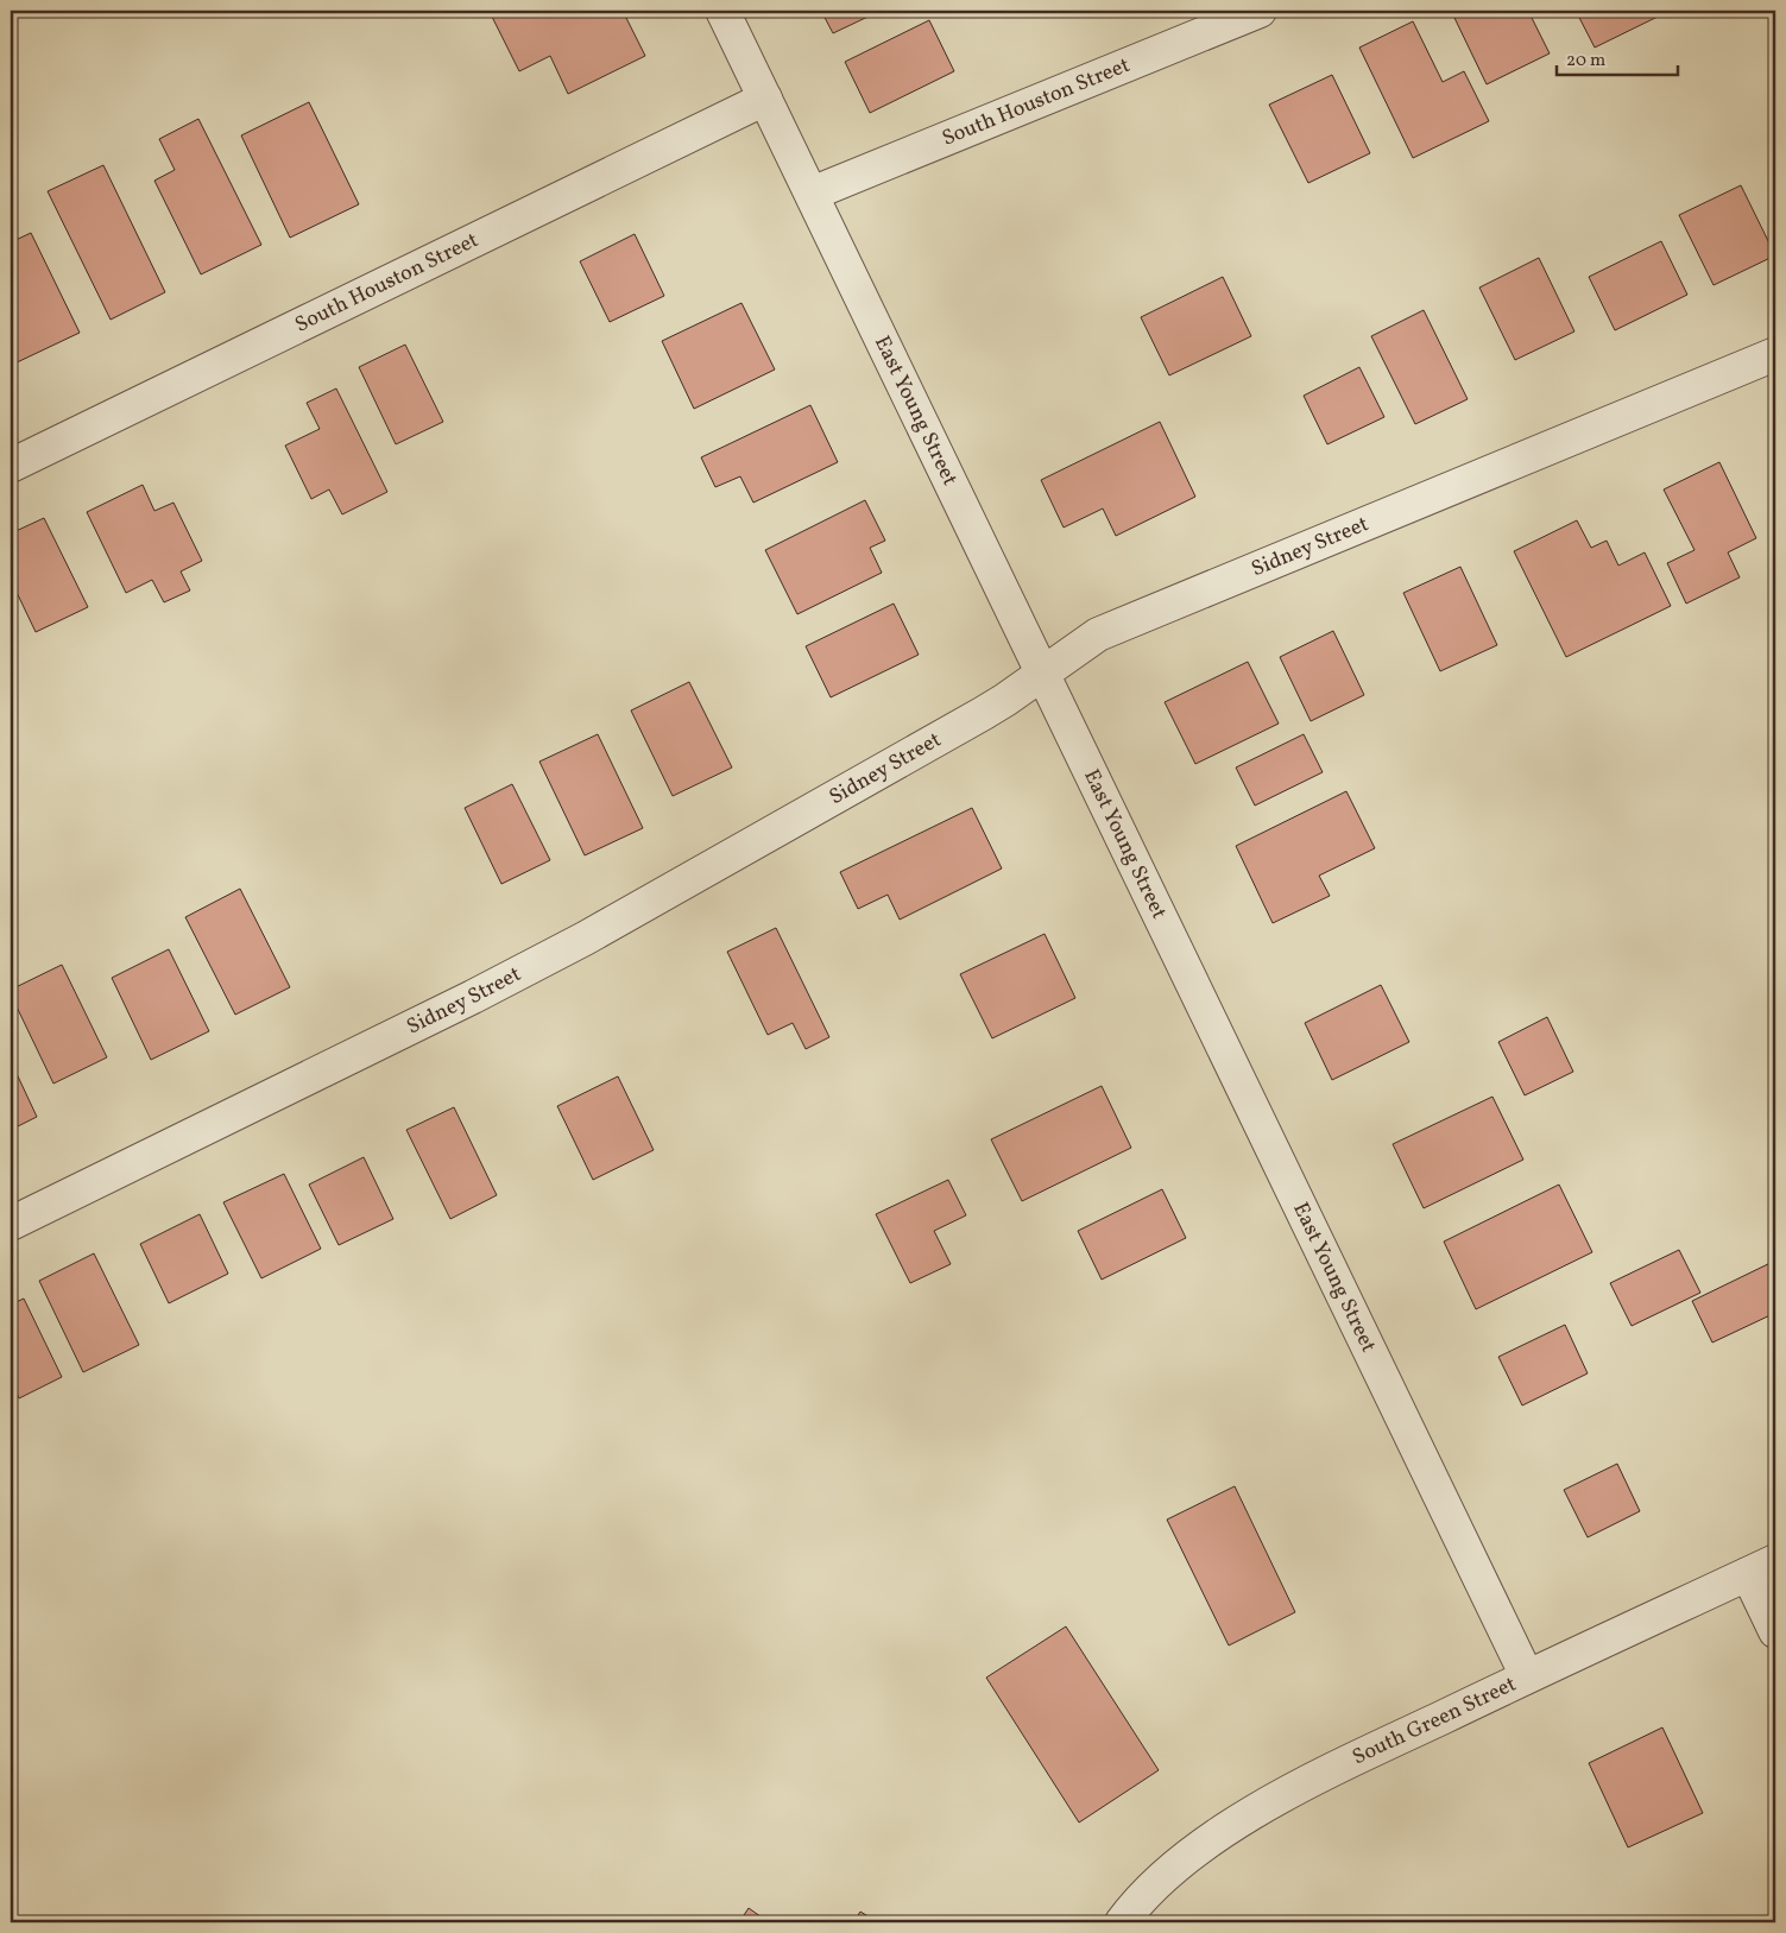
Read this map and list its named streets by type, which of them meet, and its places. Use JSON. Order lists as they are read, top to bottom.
{
  "streets": {
    "street": [
      "South Houston Street",
      "East Young Street",
      "Sidney Street",
      "South Green Street"
    ]
  },
  "crossings": [
    ["South Houston Street", "East Young Street"],
    ["East Young Street", "Sidney Street"],
    ["East Young Street", "South Green Street"]
  ],
  "scale_bar": "20 m"
}
